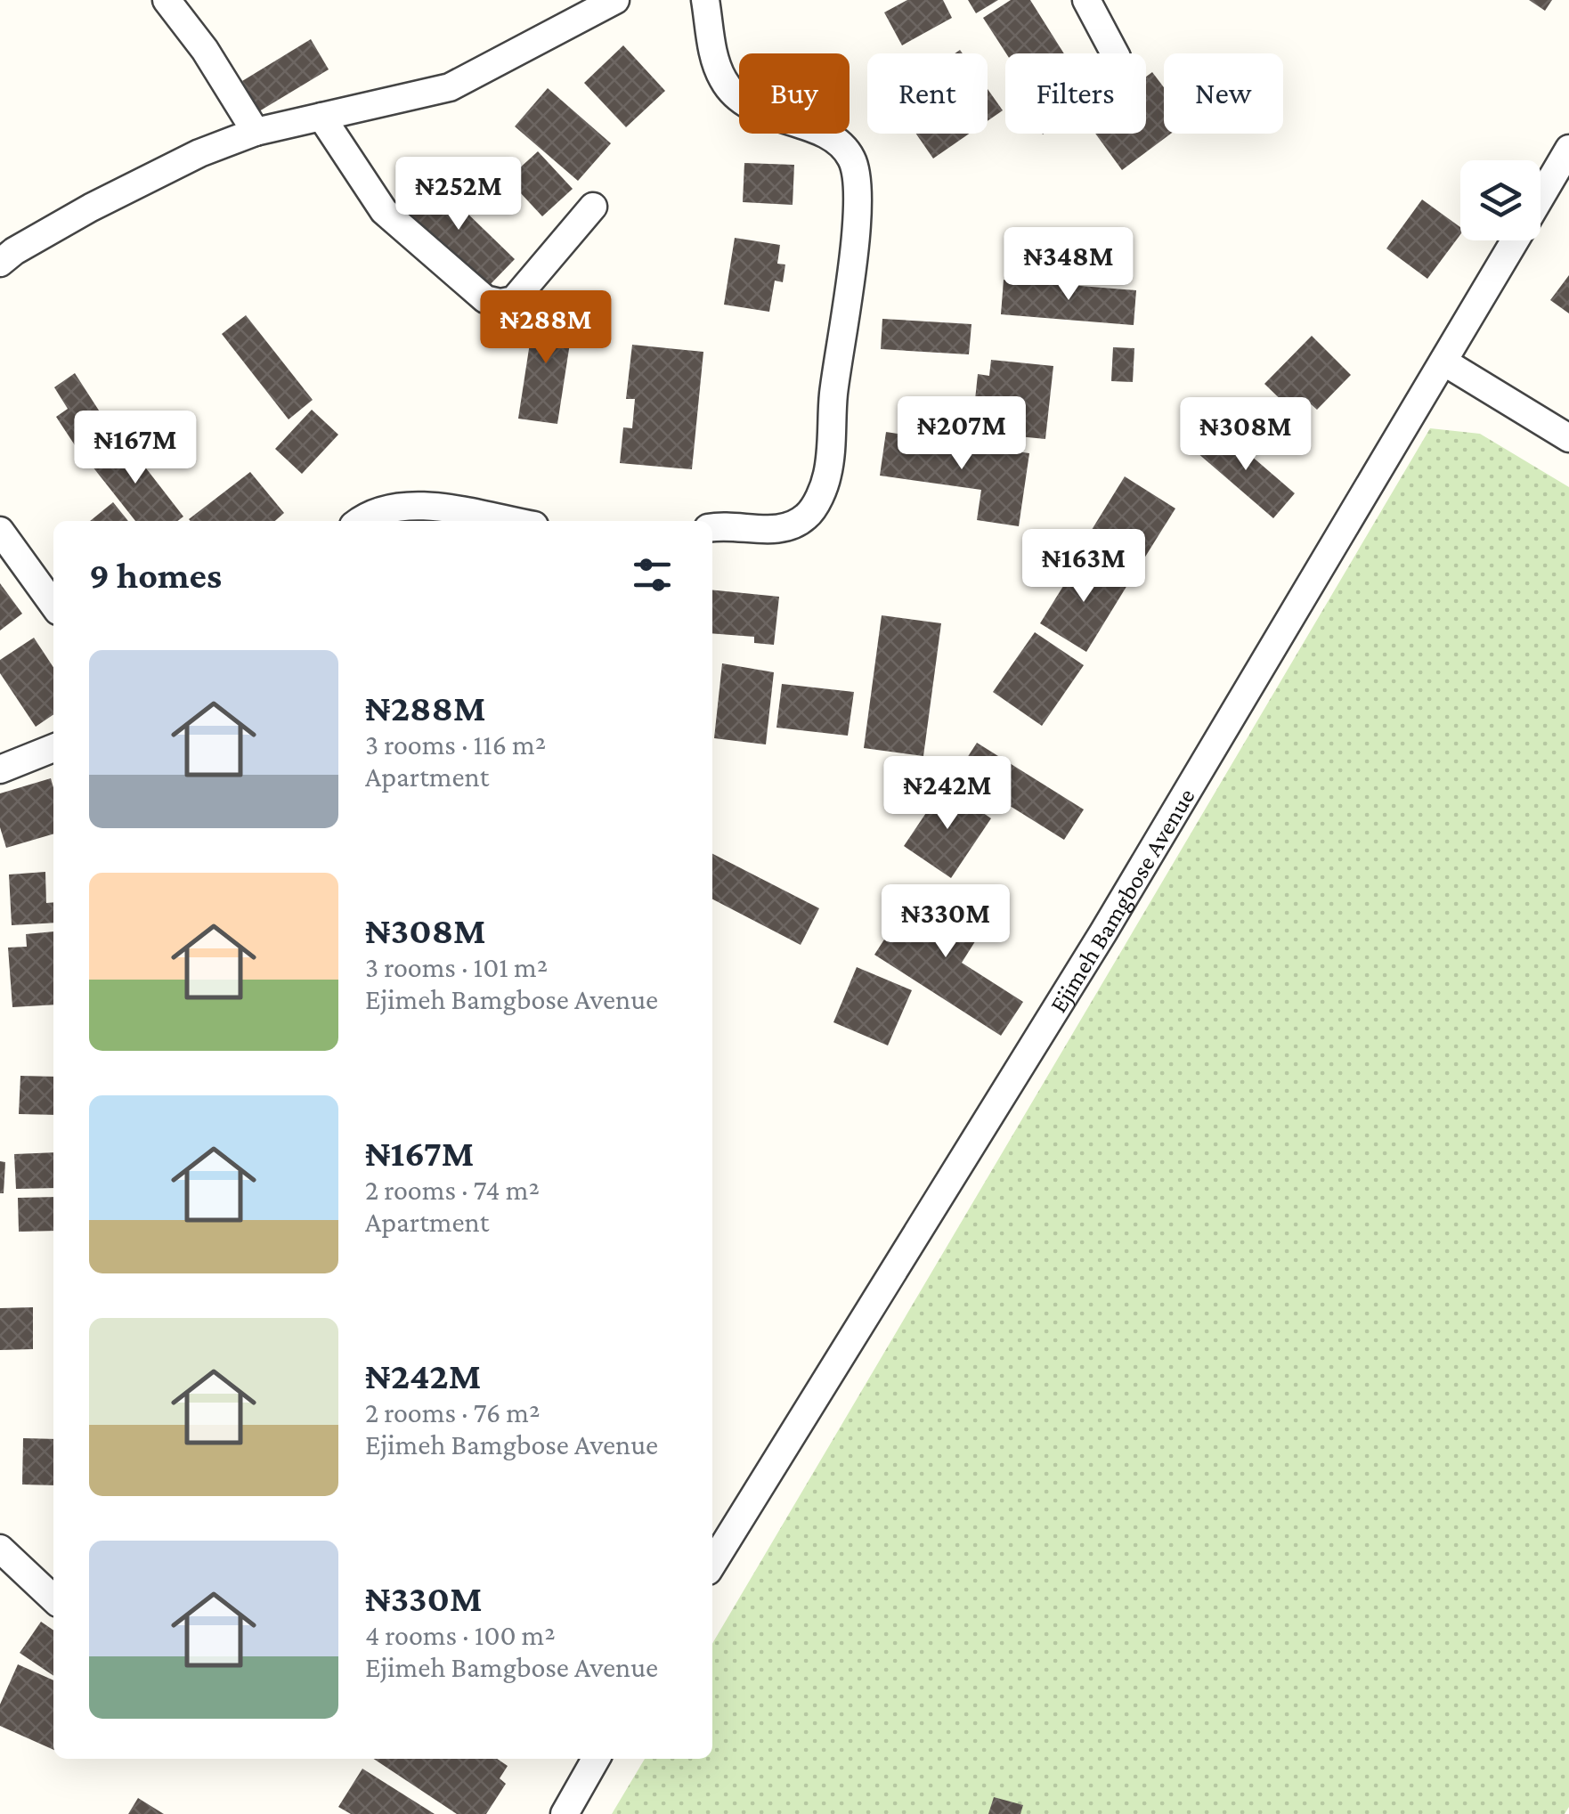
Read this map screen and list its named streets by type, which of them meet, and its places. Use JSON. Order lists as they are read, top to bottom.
{
  "streets": {
    "street": ["Ejimeh Bamgbose Avenue"]
  },
  "page": {
    "chip": [
      "Buy",
      "Rent",
      "Filters",
      "New"
    ],
    "price": [
      "₦252M",
      "₦348M",
      "₦288M",
      "₦207M",
      "₦308M",
      "₦167M",
      "₦163M",
      "₦242M",
      "₦330M"
    ],
    "heading": "9 homes",
    "list": [
      {
        "name": "₦288M",
        "note": "3 rooms · 116 m² · Apartment"
      },
      {
        "name": "₦308M",
        "note": "3 rooms · 101 m² · Ejimeh Bamgbose Avenue"
      },
      {
        "name": "₦167M",
        "note": "2 rooms · 74 m² · Apartment"
      },
      {
        "name": "₦242M",
        "note": "2 rooms · 76 m² · Ejimeh Bamgbose Avenue"
      },
      {
        "name": "₦330M",
        "note": "4 rooms · 100 m² · Ejimeh Bamgbose Avenue"
      }
    ]
  }
}
